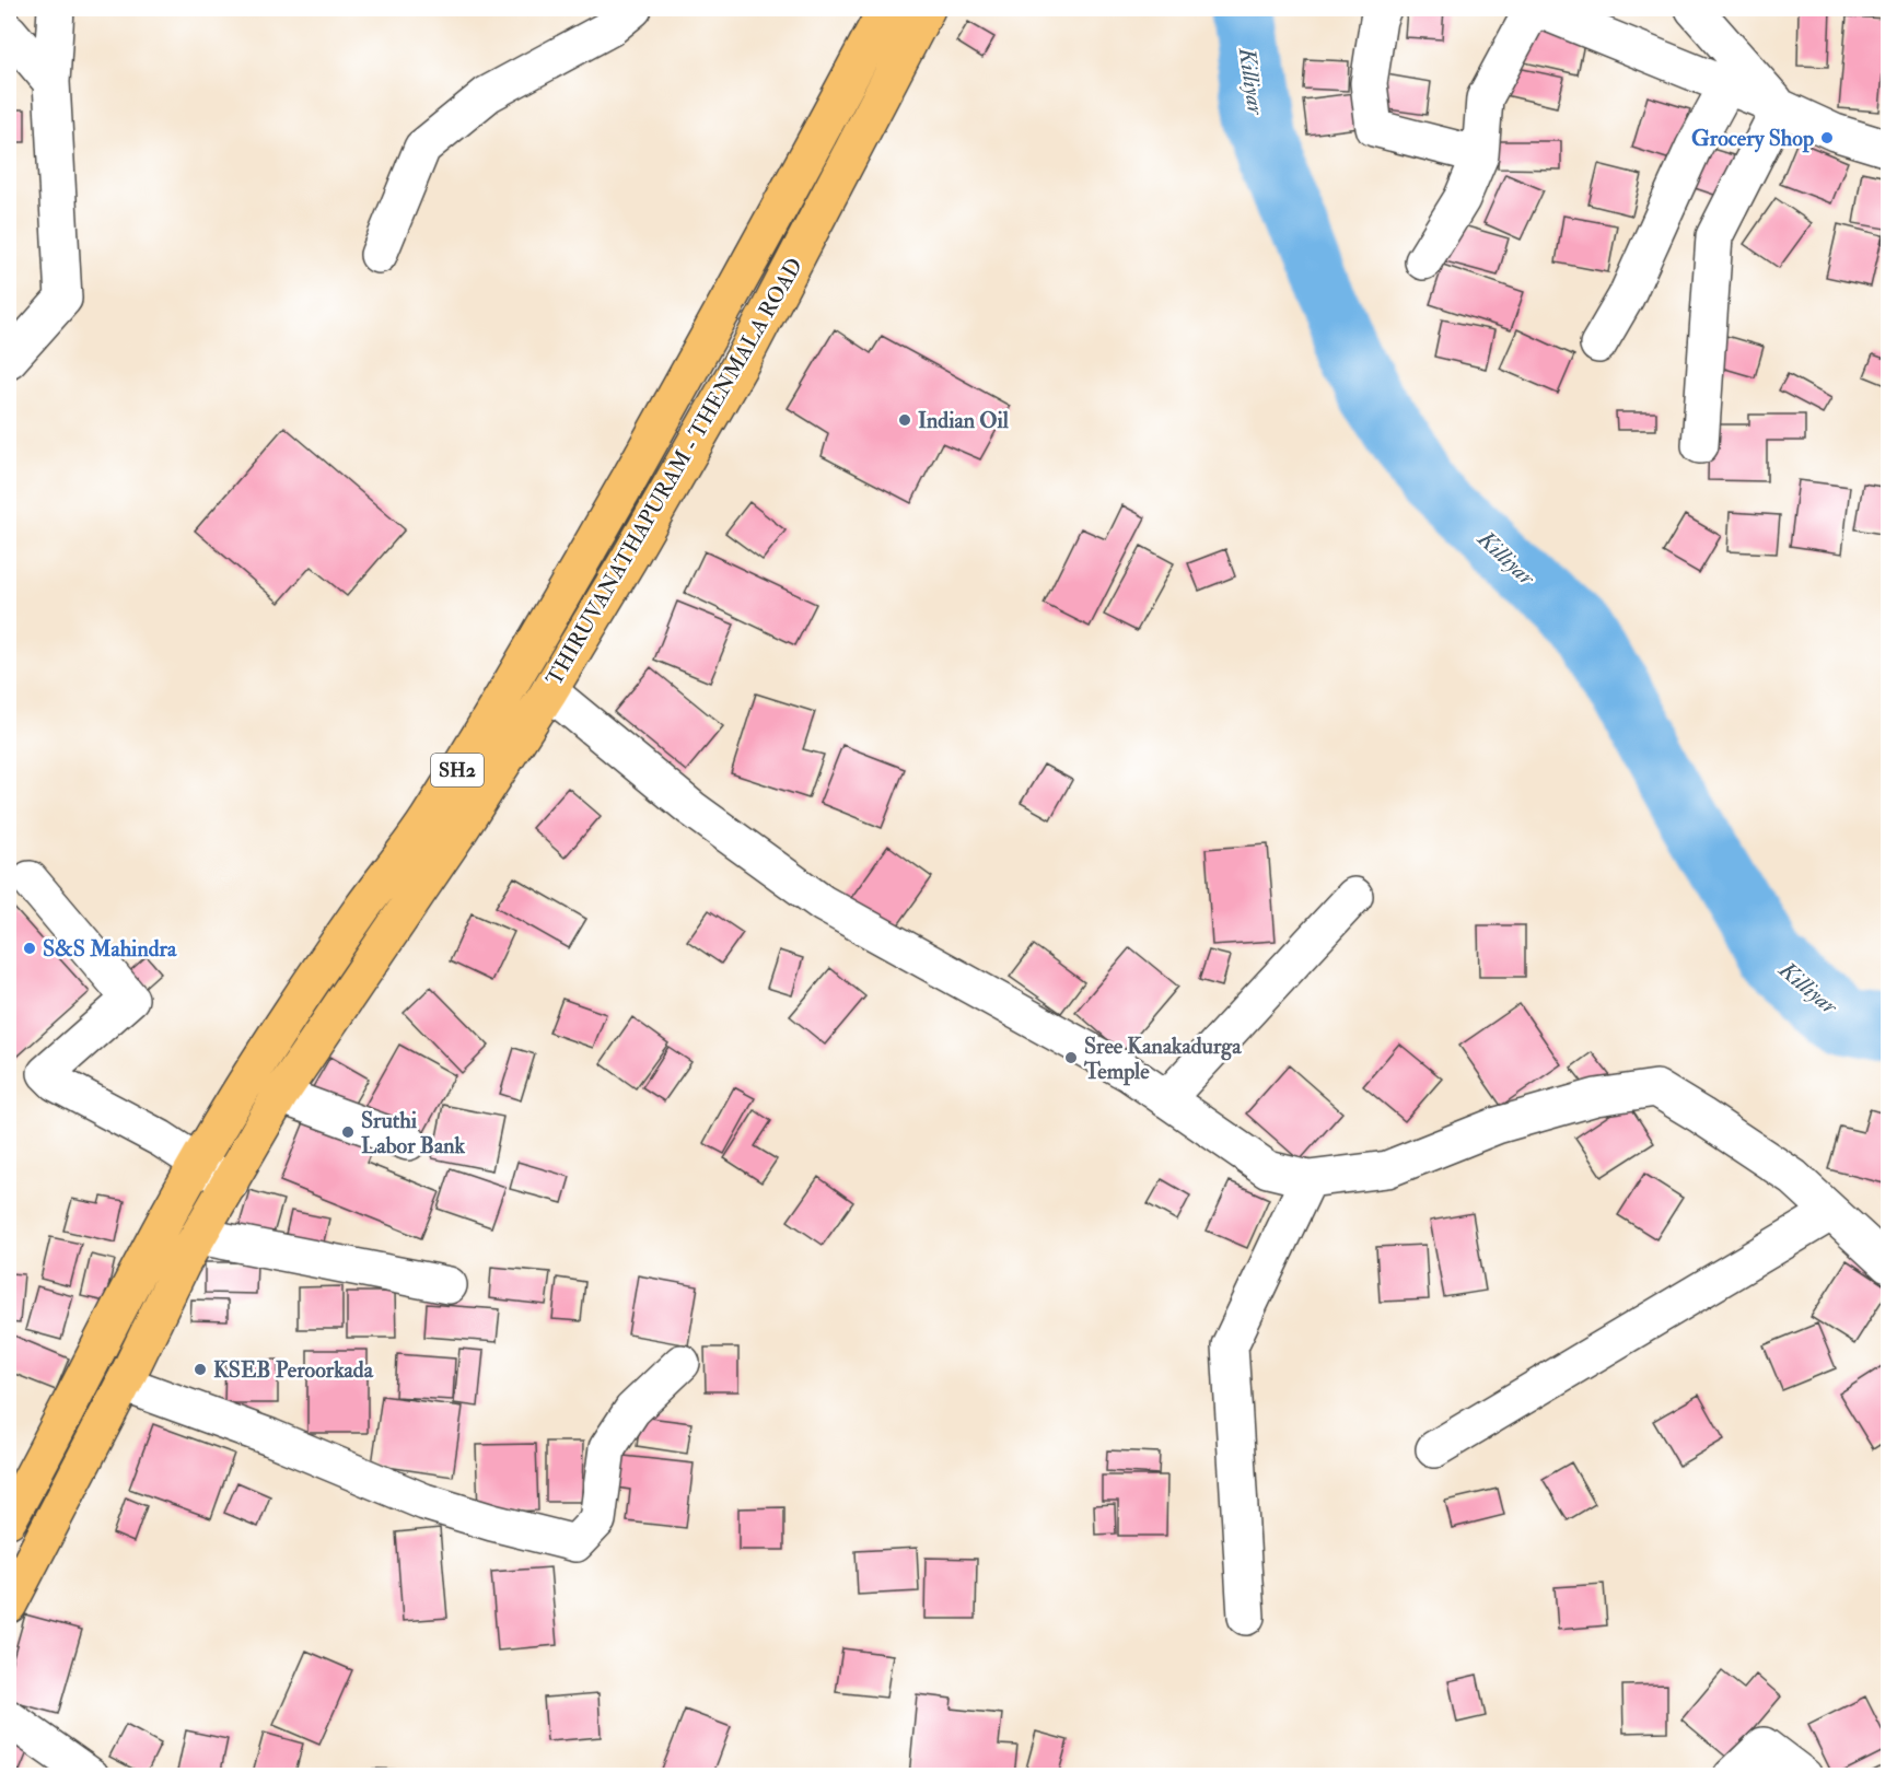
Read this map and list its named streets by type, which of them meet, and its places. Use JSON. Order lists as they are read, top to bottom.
{
  "streets": {
    "main road": ["THIRUVANATHAPURAM - THENMALA ROAD", "SH2"]
  },
  "water": ["Killiyar"],
  "places": [
    "Grocery Shop",
    "Indian Oil",
    "S&S Mahindra",
    "Sree Kanakadurga Temple",
    "Sruthi Labor Bank",
    "KSEB Peroorkada"
  ]
}
